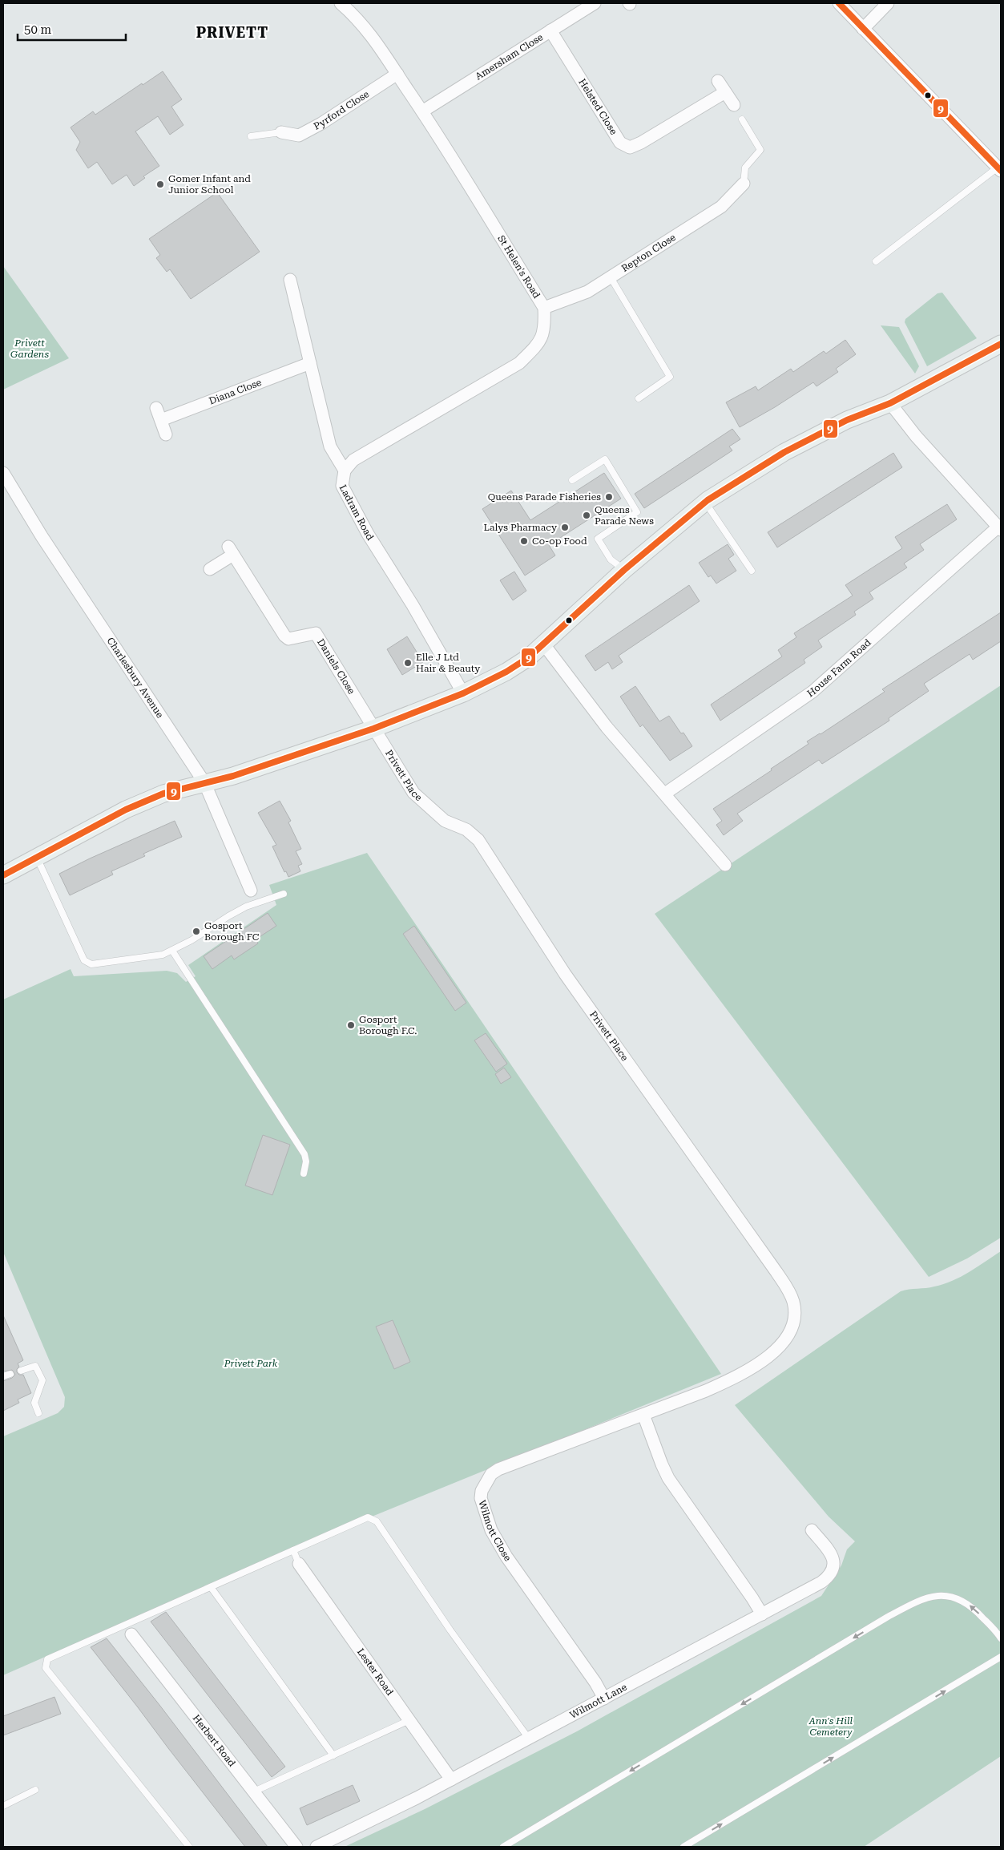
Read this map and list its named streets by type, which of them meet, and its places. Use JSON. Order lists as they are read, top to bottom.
{
  "streets": {
    "street": [
      "Amersham Close",
      "Helsted Close",
      "Pyrford Close",
      "Repton Close",
      "St Helen's Road",
      "Diana Close",
      "Ladram Road",
      "Daniels Close",
      "House Farm Road",
      "Charlesbury Avenue",
      "Privett Place",
      "Wilmott Close",
      "Lester Road",
      "Wilmott Lane",
      "Herbert Road"
    ]
  },
  "crossings": [
    ["Amersham Close", "Helsted Close"],
    ["Amersham Close", "St Helen's Road"],
    ["Pyrford Close", "St Helen's Road"],
    ["Repton Close", "St Helen's Road"],
    ["St Helen's Road", "Ladram Road"],
    ["Diana Close", "Ladram Road"],
    ["Daniels Close", "Privett Place"],
    ["Privett Place", "Wilmott Close"],
    ["Wilmott Close", "Wilmott Lane"],
    ["Lester Road", "Wilmott Lane"]
  ],
  "districts": ["PRIVETT"],
  "parks": ["Privett Gardens", "Privett Park", "Ann's Hill Cemetery"],
  "places": [
    "Gomer Infant and Junior School",
    "Queens Parade Fisheries",
    "Queens Parade News",
    "Lalys Pharmacy",
    "Co-op Food",
    "Elle J Ltd Hair & Beauty",
    "Gosport Borough FC",
    "Gosport Borough F.C."
  ],
  "lines": ["transit line 9"],
  "scale_bar": "50 m"
}
